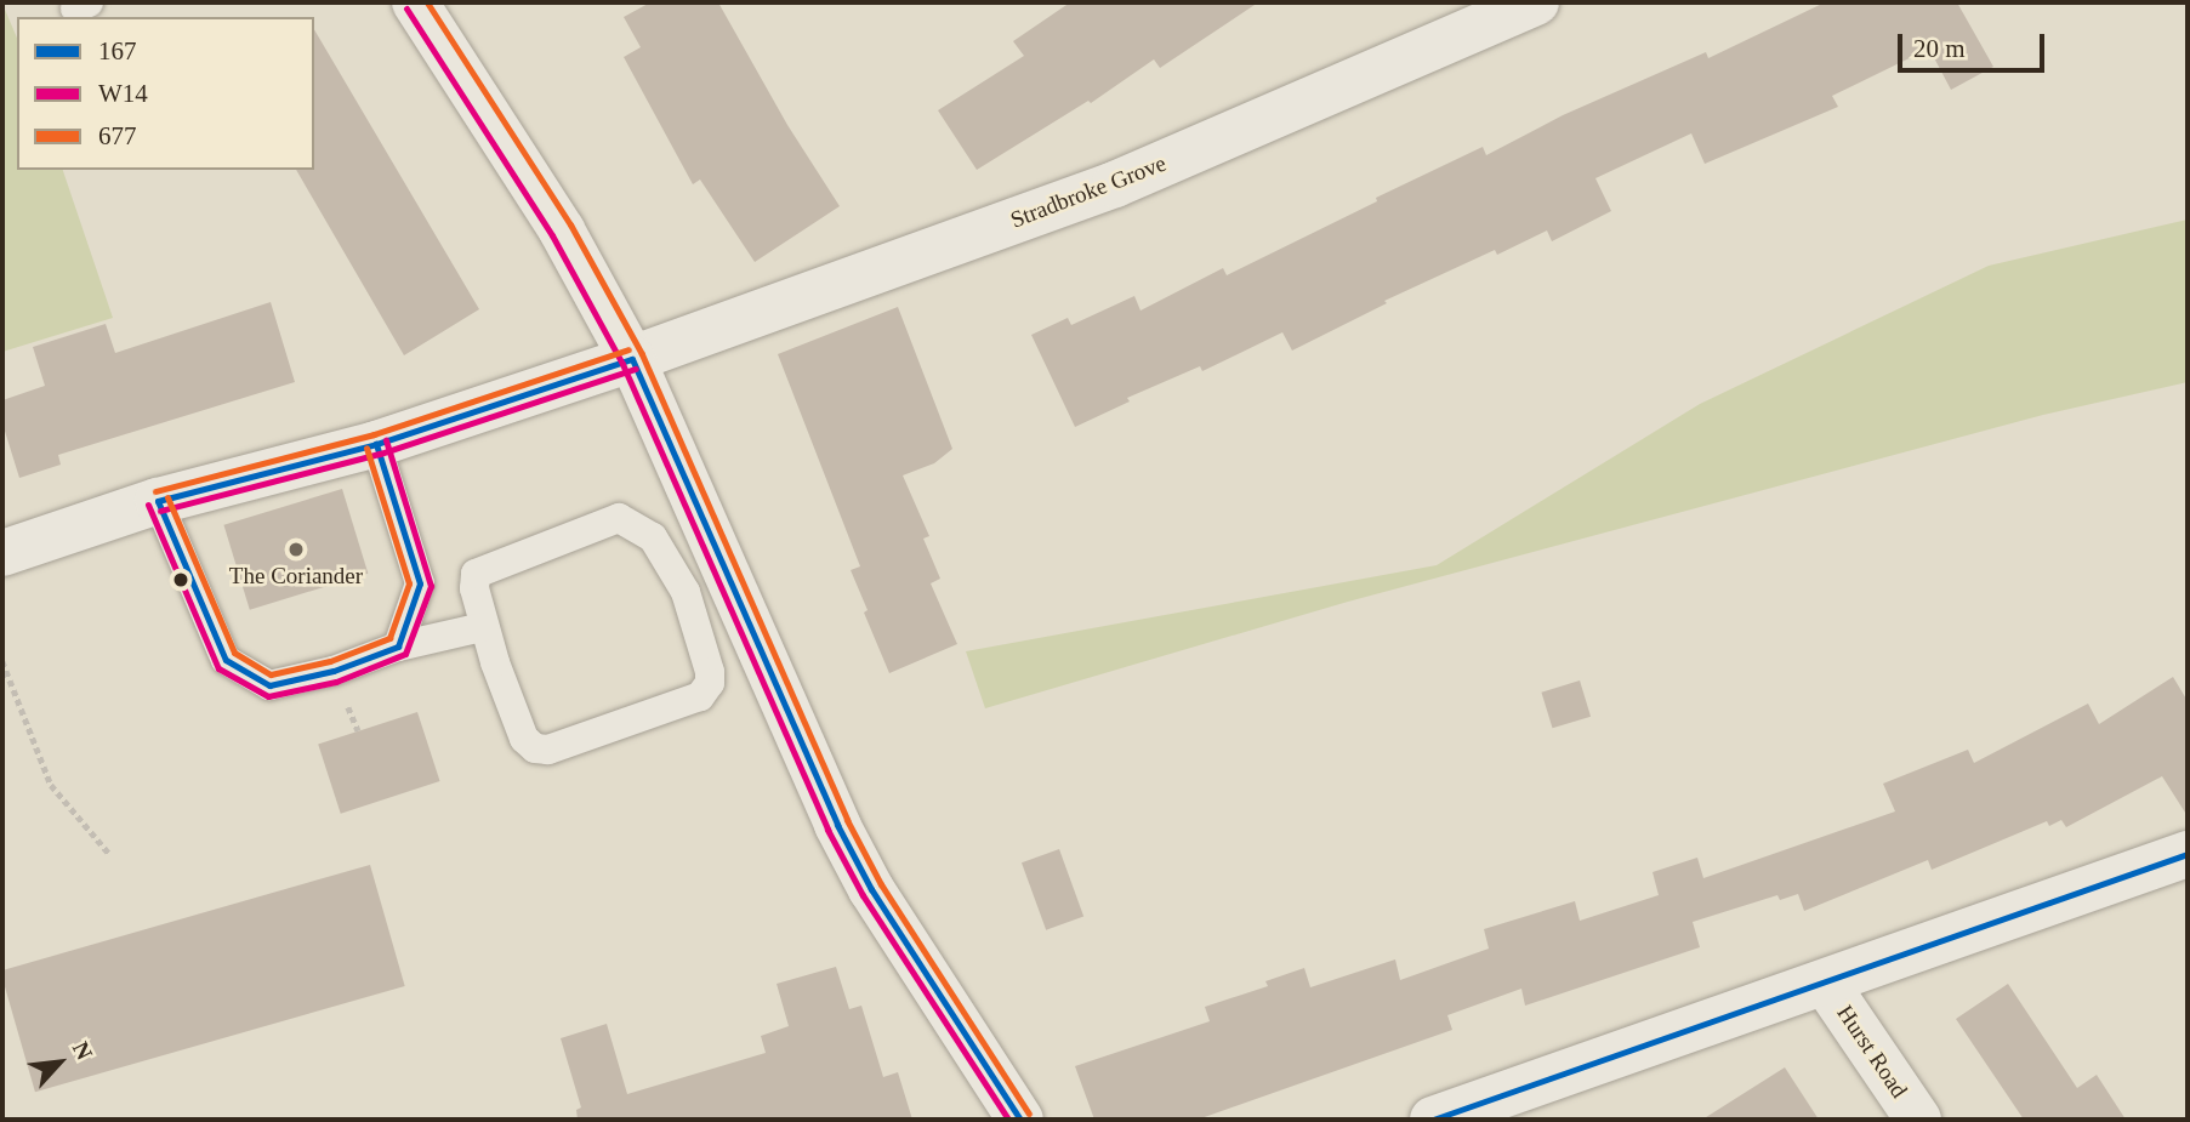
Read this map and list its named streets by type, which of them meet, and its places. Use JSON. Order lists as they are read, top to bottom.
{
  "streets": {
    "street": ["Stradbroke Grove", "Hurst Road"]
  },
  "places": ["The Coriander"],
  "lines": ["transit line 677", "transit line W14", "transit line 167"],
  "legend": ["167", "W14", "677"],
  "scale_bar": "20 m",
  "north": "top right"
}
